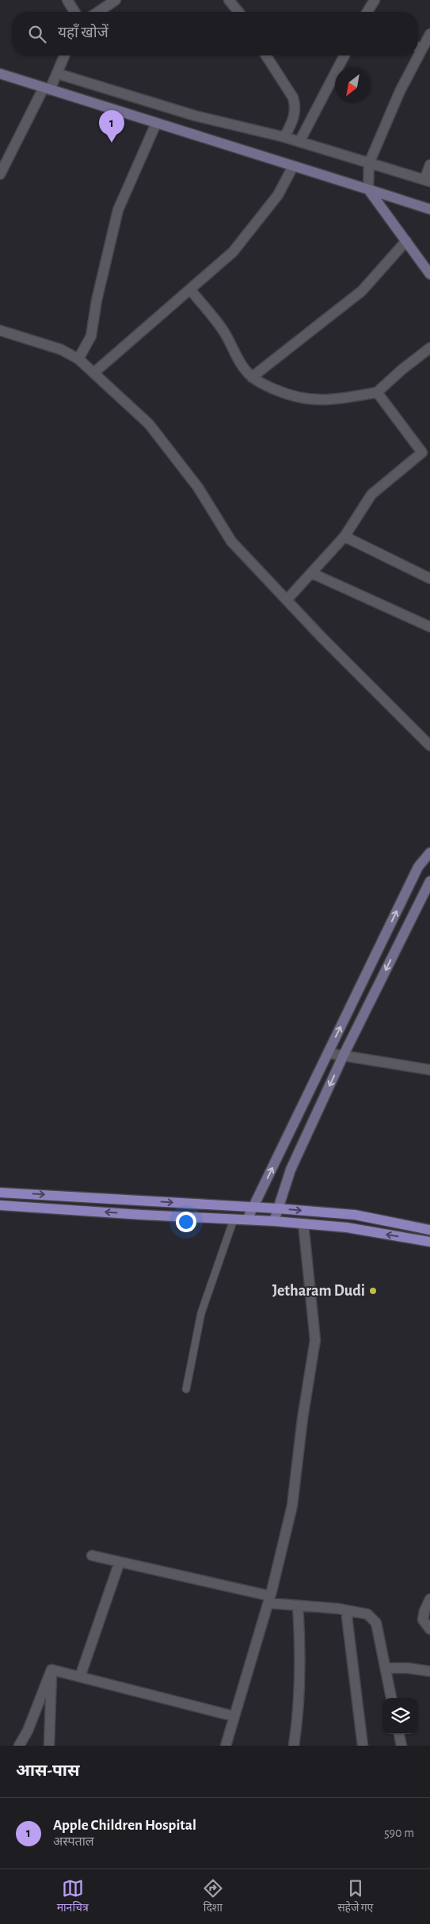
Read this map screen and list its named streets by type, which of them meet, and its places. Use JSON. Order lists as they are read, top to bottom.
{
  "places": ["Jetharam Dudi"],
  "north": "bottom left",
  "page": {
    "search": "यहाँ खोजें",
    "pins": "1",
    "heading": "आस-पास",
    "list": [
      {
        "mark": "1",
        "name": "Apple Children Hospital",
        "note": "अस्पताल",
        "value": "590 m"
      }
    ],
    "nav": ["मानचित्र", "दिशा", "सहेजे गए"]
  }
}
